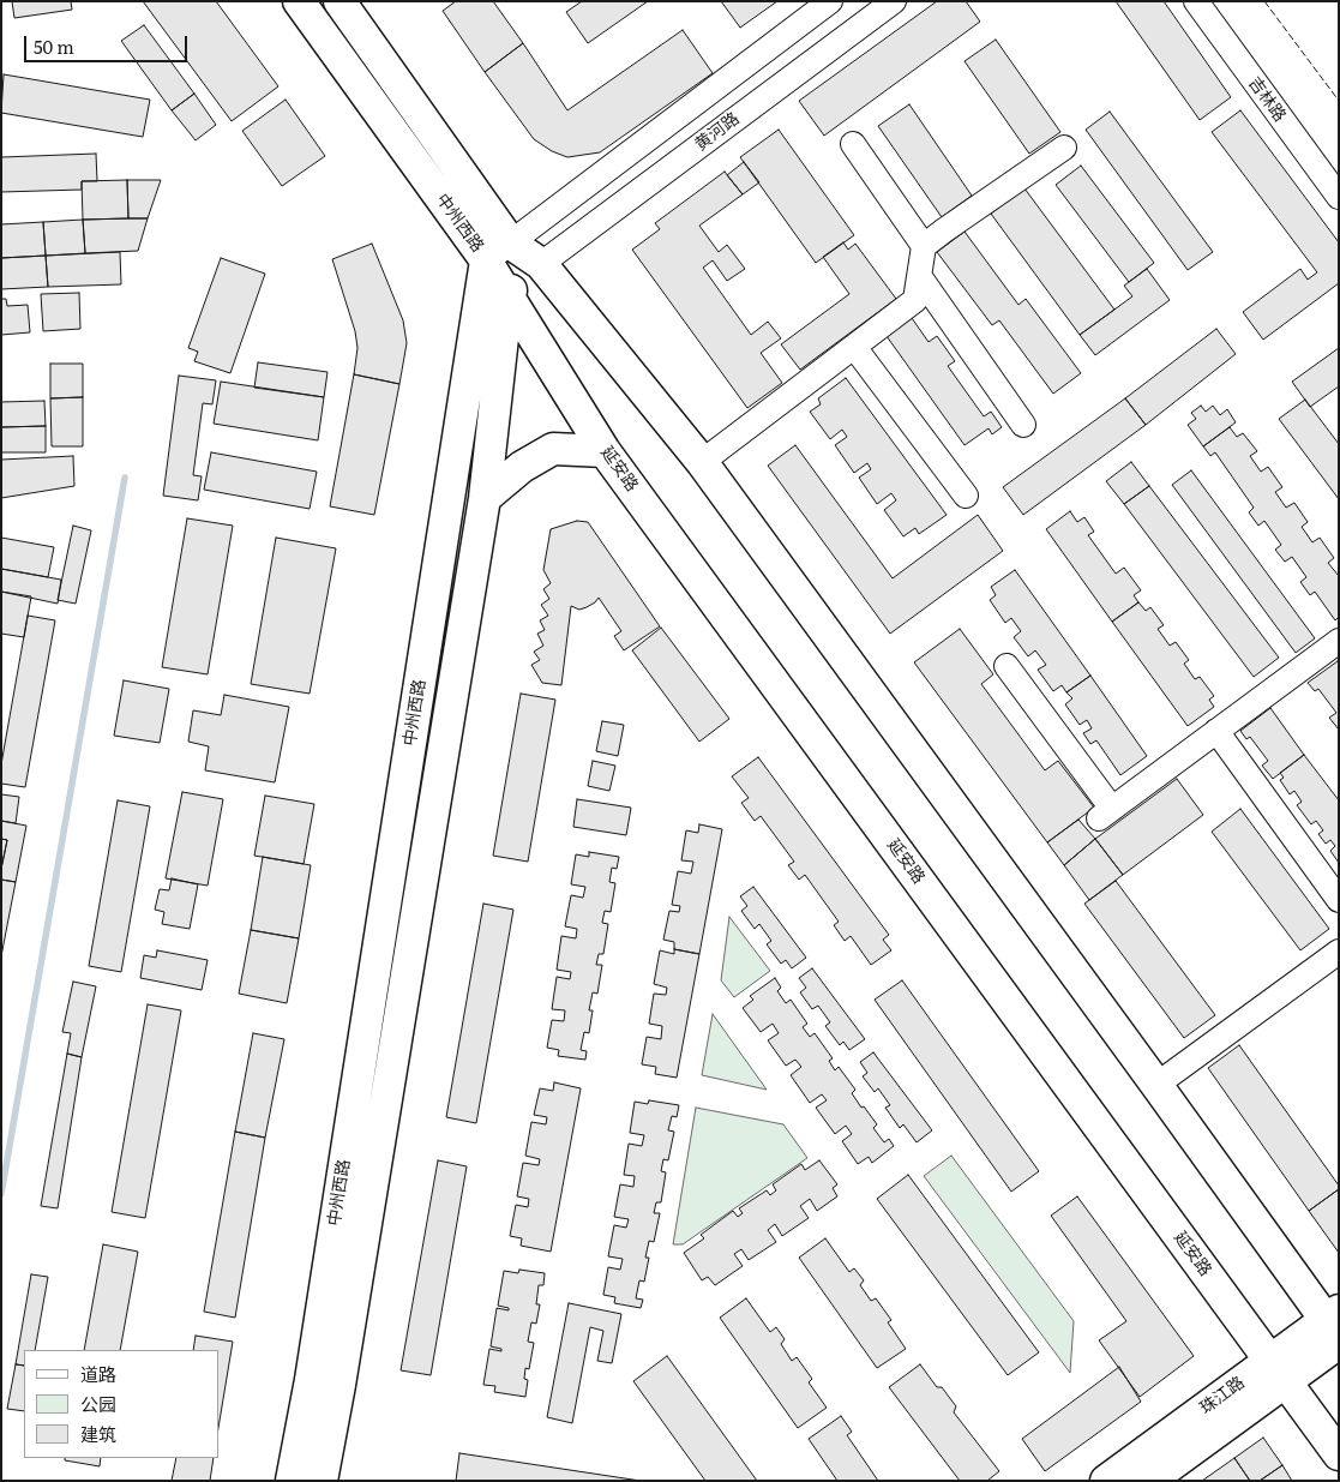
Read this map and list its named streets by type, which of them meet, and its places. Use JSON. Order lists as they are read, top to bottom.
{
  "streets": {
    "main road": ["中州西路", "延安路", "珠江路"],
    "street": ["吉林路", "黄河路"]
  },
  "crossings": [
    ["中州西路", "延安路"],
    ["延安路", "珠江路"]
  ],
  "legend": ["道路", "公园", "建筑"],
  "scale_bar": "50 m"
}
